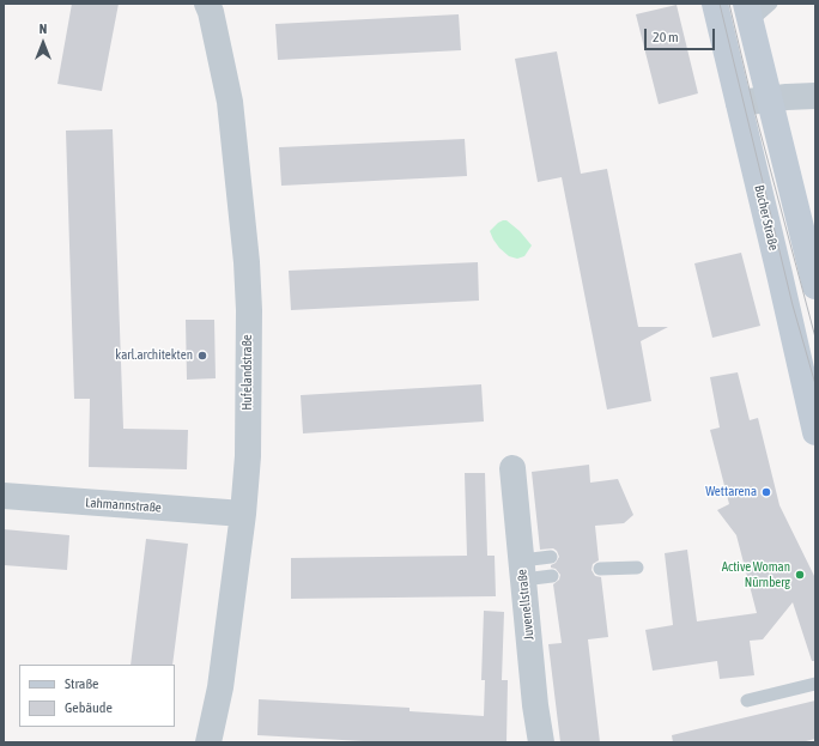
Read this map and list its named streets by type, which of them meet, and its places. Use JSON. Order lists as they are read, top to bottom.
{
  "streets": {
    "main road": ["Bucher Straße"],
    "street": ["Hufelandstraße", "Lahmannstraße", "Juvenellstraße"]
  },
  "crossings": [
    ["Hufelandstraße", "Lahmannstraße"]
  ],
  "places": ["karl.architekten", "Wettarena", "Active Woman Nürnberg"],
  "legend": ["Straße", "Gebäude"],
  "scale_bar": "20 m",
  "north": "top"
}
